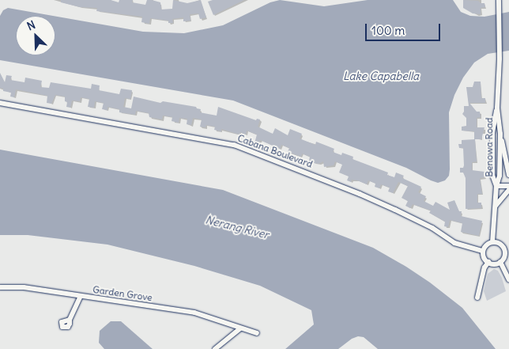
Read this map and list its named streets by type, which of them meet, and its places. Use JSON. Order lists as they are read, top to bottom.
{
  "streets": {
    "street": ["Benowa Road", "Cabana Boulevard", "Garden Grove"]
  },
  "crossings": [
    ["Benowa Road", "Cabana Boulevard"]
  ],
  "water": ["Lake Capabella", "Nerang River"],
  "scale_bar": "100 m",
  "north": "top left"
}
